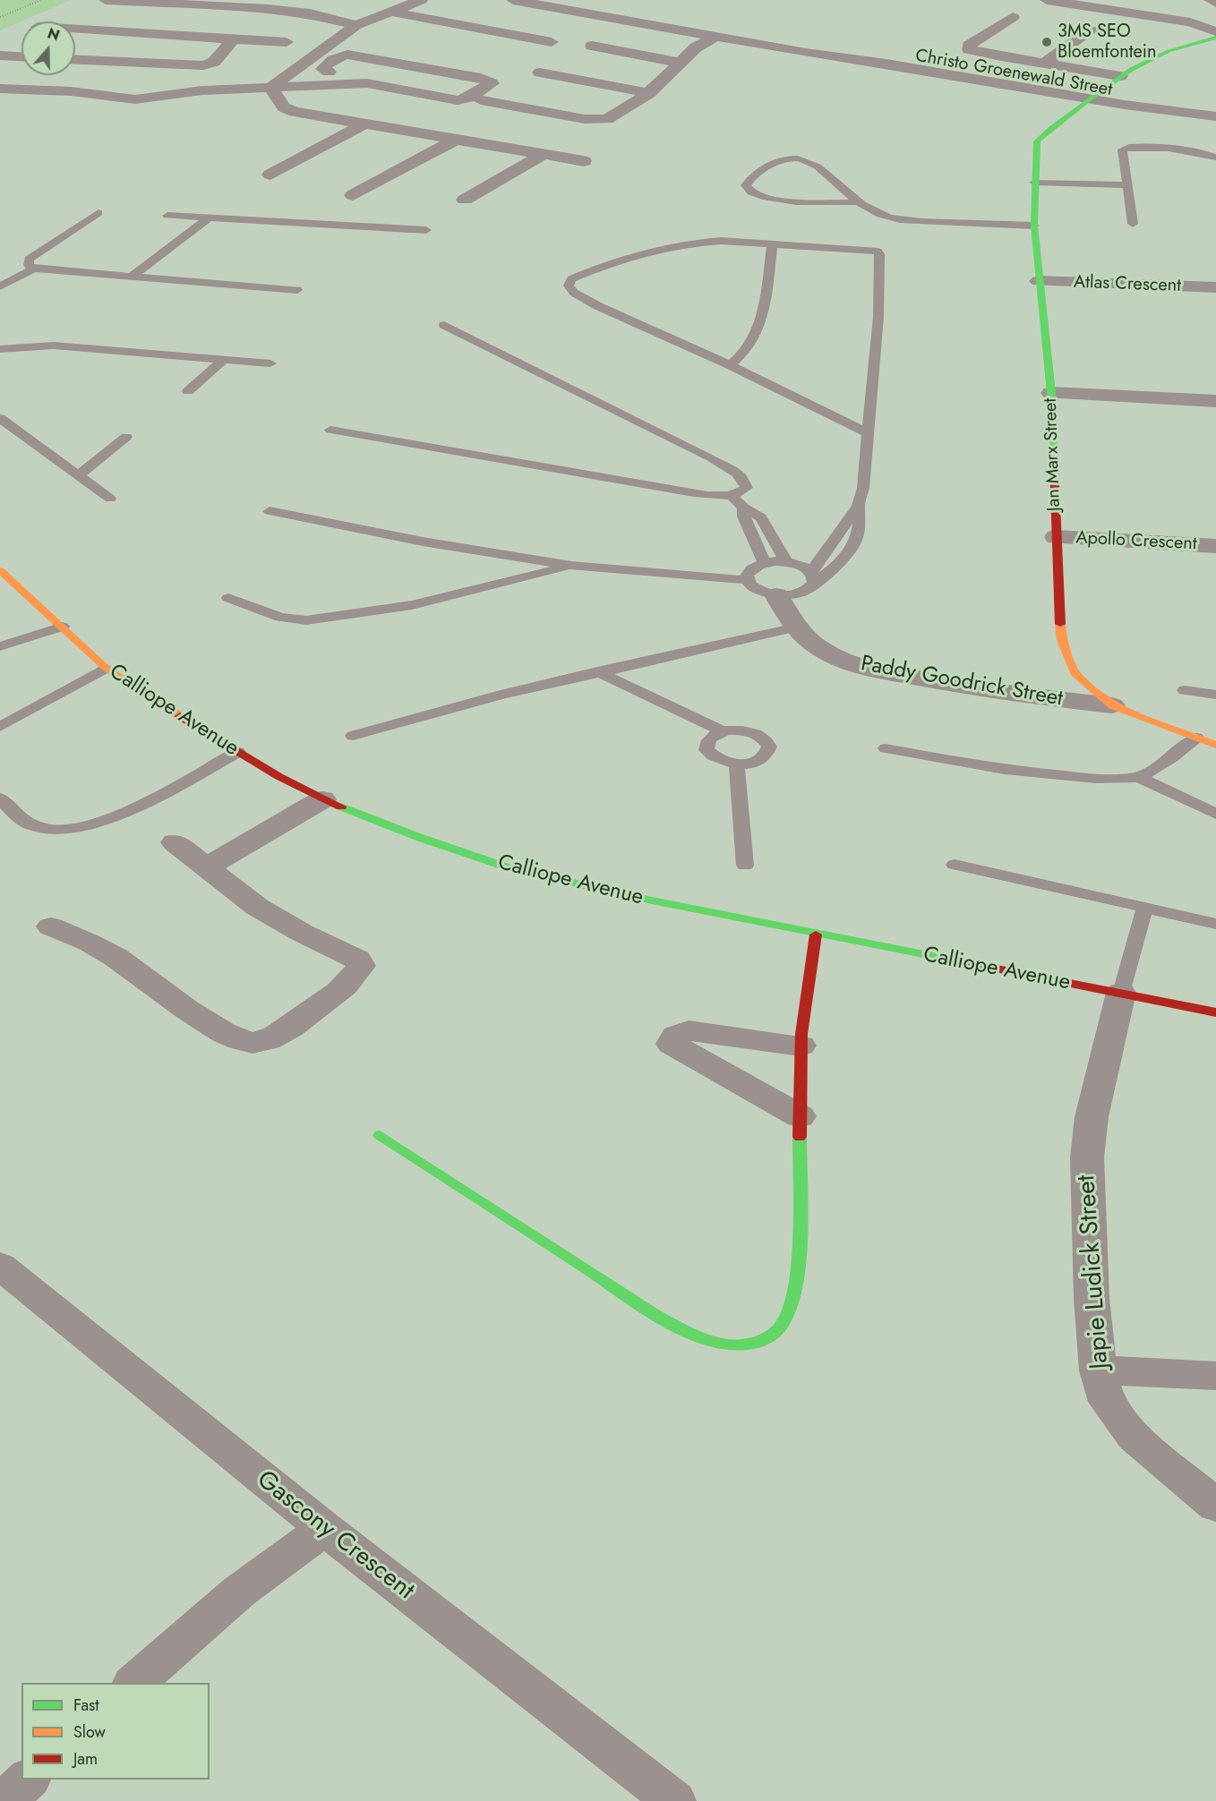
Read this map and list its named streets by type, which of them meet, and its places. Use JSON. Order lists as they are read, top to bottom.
{
  "streets": {
    "street": [
      "Christo Groenewald Street",
      "Atlas Crescent",
      "Jan Marx Street",
      "Apollo Crescent",
      "Paddy Goodrick Street",
      "Calliope Avenue",
      "Japie Ludick Street",
      "Gascony Crescent"
    ]
  },
  "crossings": [
    ["Christo Groenewald Street", "Jan Marx Street"],
    ["Atlas Crescent", "Jan Marx Street"],
    ["Jan Marx Street", "Apollo Crescent"],
    ["Jan Marx Street", "Paddy Goodrick Street"],
    ["Calliope Avenue", "Japie Ludick Street"]
  ],
  "places": ["3MS SEO Bloemfontein"],
  "legend": ["Fast", "Slow", "Jam"],
  "north": "top"
}
